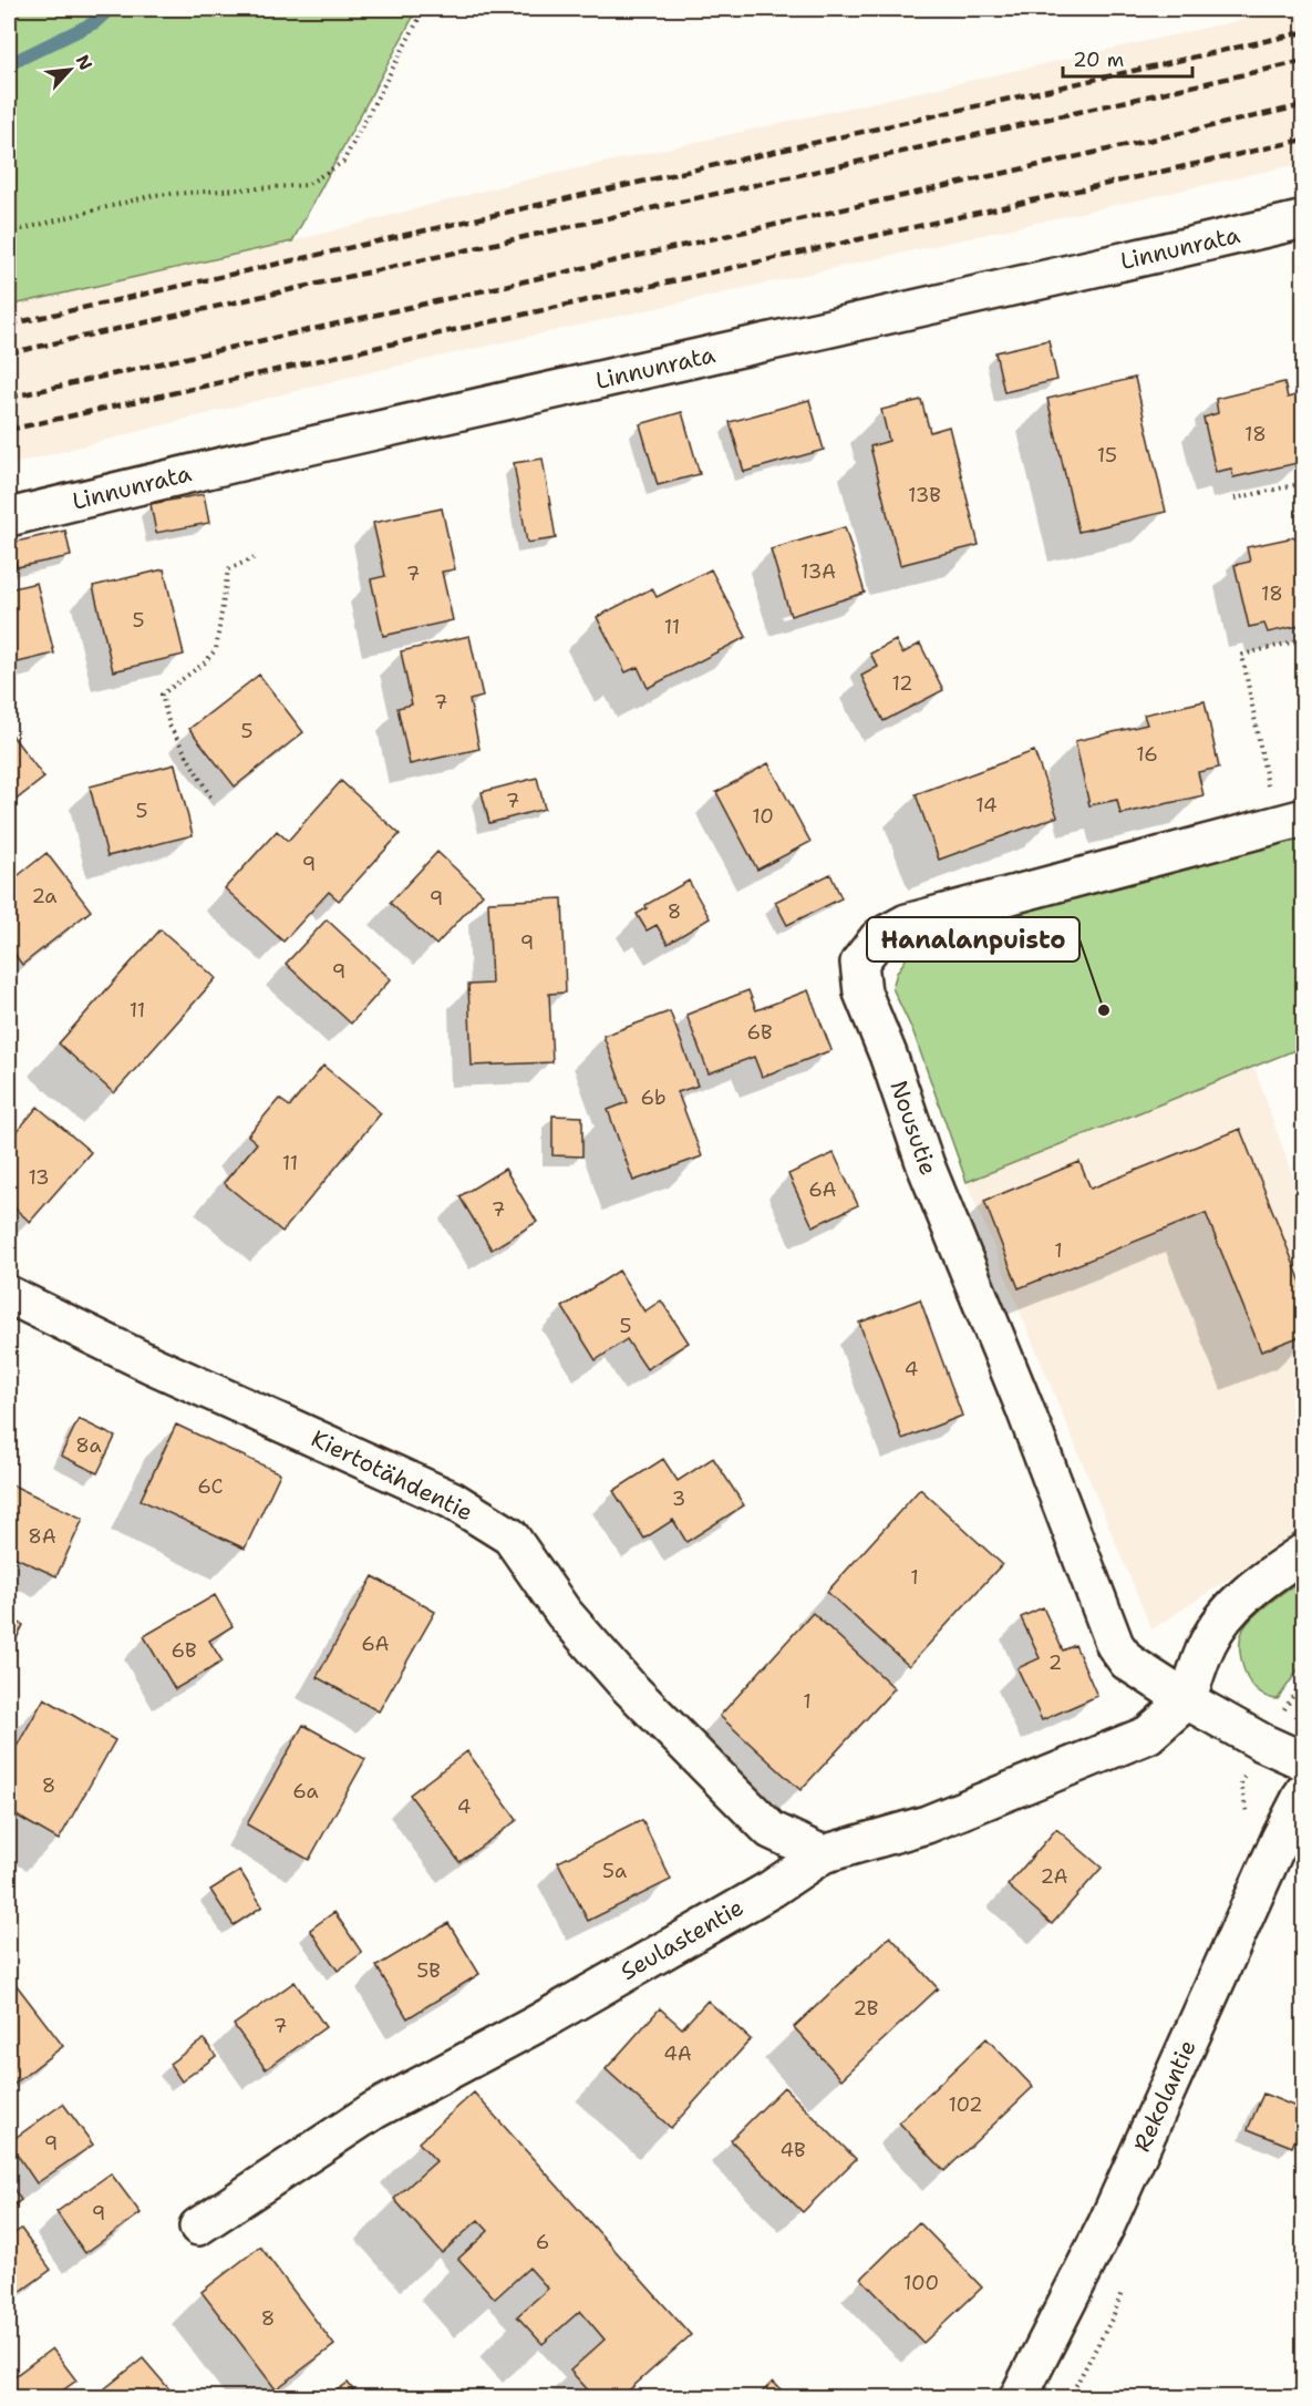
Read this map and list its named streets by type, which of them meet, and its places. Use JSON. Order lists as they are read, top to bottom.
{
  "streets": {
    "street": [
      "Linnunrata",
      "Nousutie",
      "Kiertotähdentie",
      "Seulastentie",
      "Rekolantie"
    ]
  },
  "crossings": [
    ["Nousutie", "Seulastentie"],
    ["Kiertotähdentie", "Seulastentie"]
  ],
  "places": ["Hanalanpuisto"],
  "house_numbers": [
    "18",
    "15",
    "13B",
    "13A",
    "7",
    "18",
    "5",
    "11",
    "12",
    "7",
    "5",
    "16",
    "7",
    "14",
    "5",
    "10",
    "9",
    "2a",
    "9",
    "8",
    "9",
    "9",
    "11",
    "6B",
    "6b",
    "11",
    "13",
    "6A",
    "7",
    "1",
    "5",
    "4",
    "8a",
    "6C",
    "3",
    "8A",
    "1",
    "6A",
    "6B",
    "2",
    "1",
    "8",
    "6a",
    "4",
    "5a",
    "2A",
    "5B",
    "2B",
    "7",
    "4A",
    "102",
    "9",
    "4B",
    "9",
    "6",
    "100",
    "8"
  ],
  "scale_bar": "20 m",
  "north": "top right"
}
